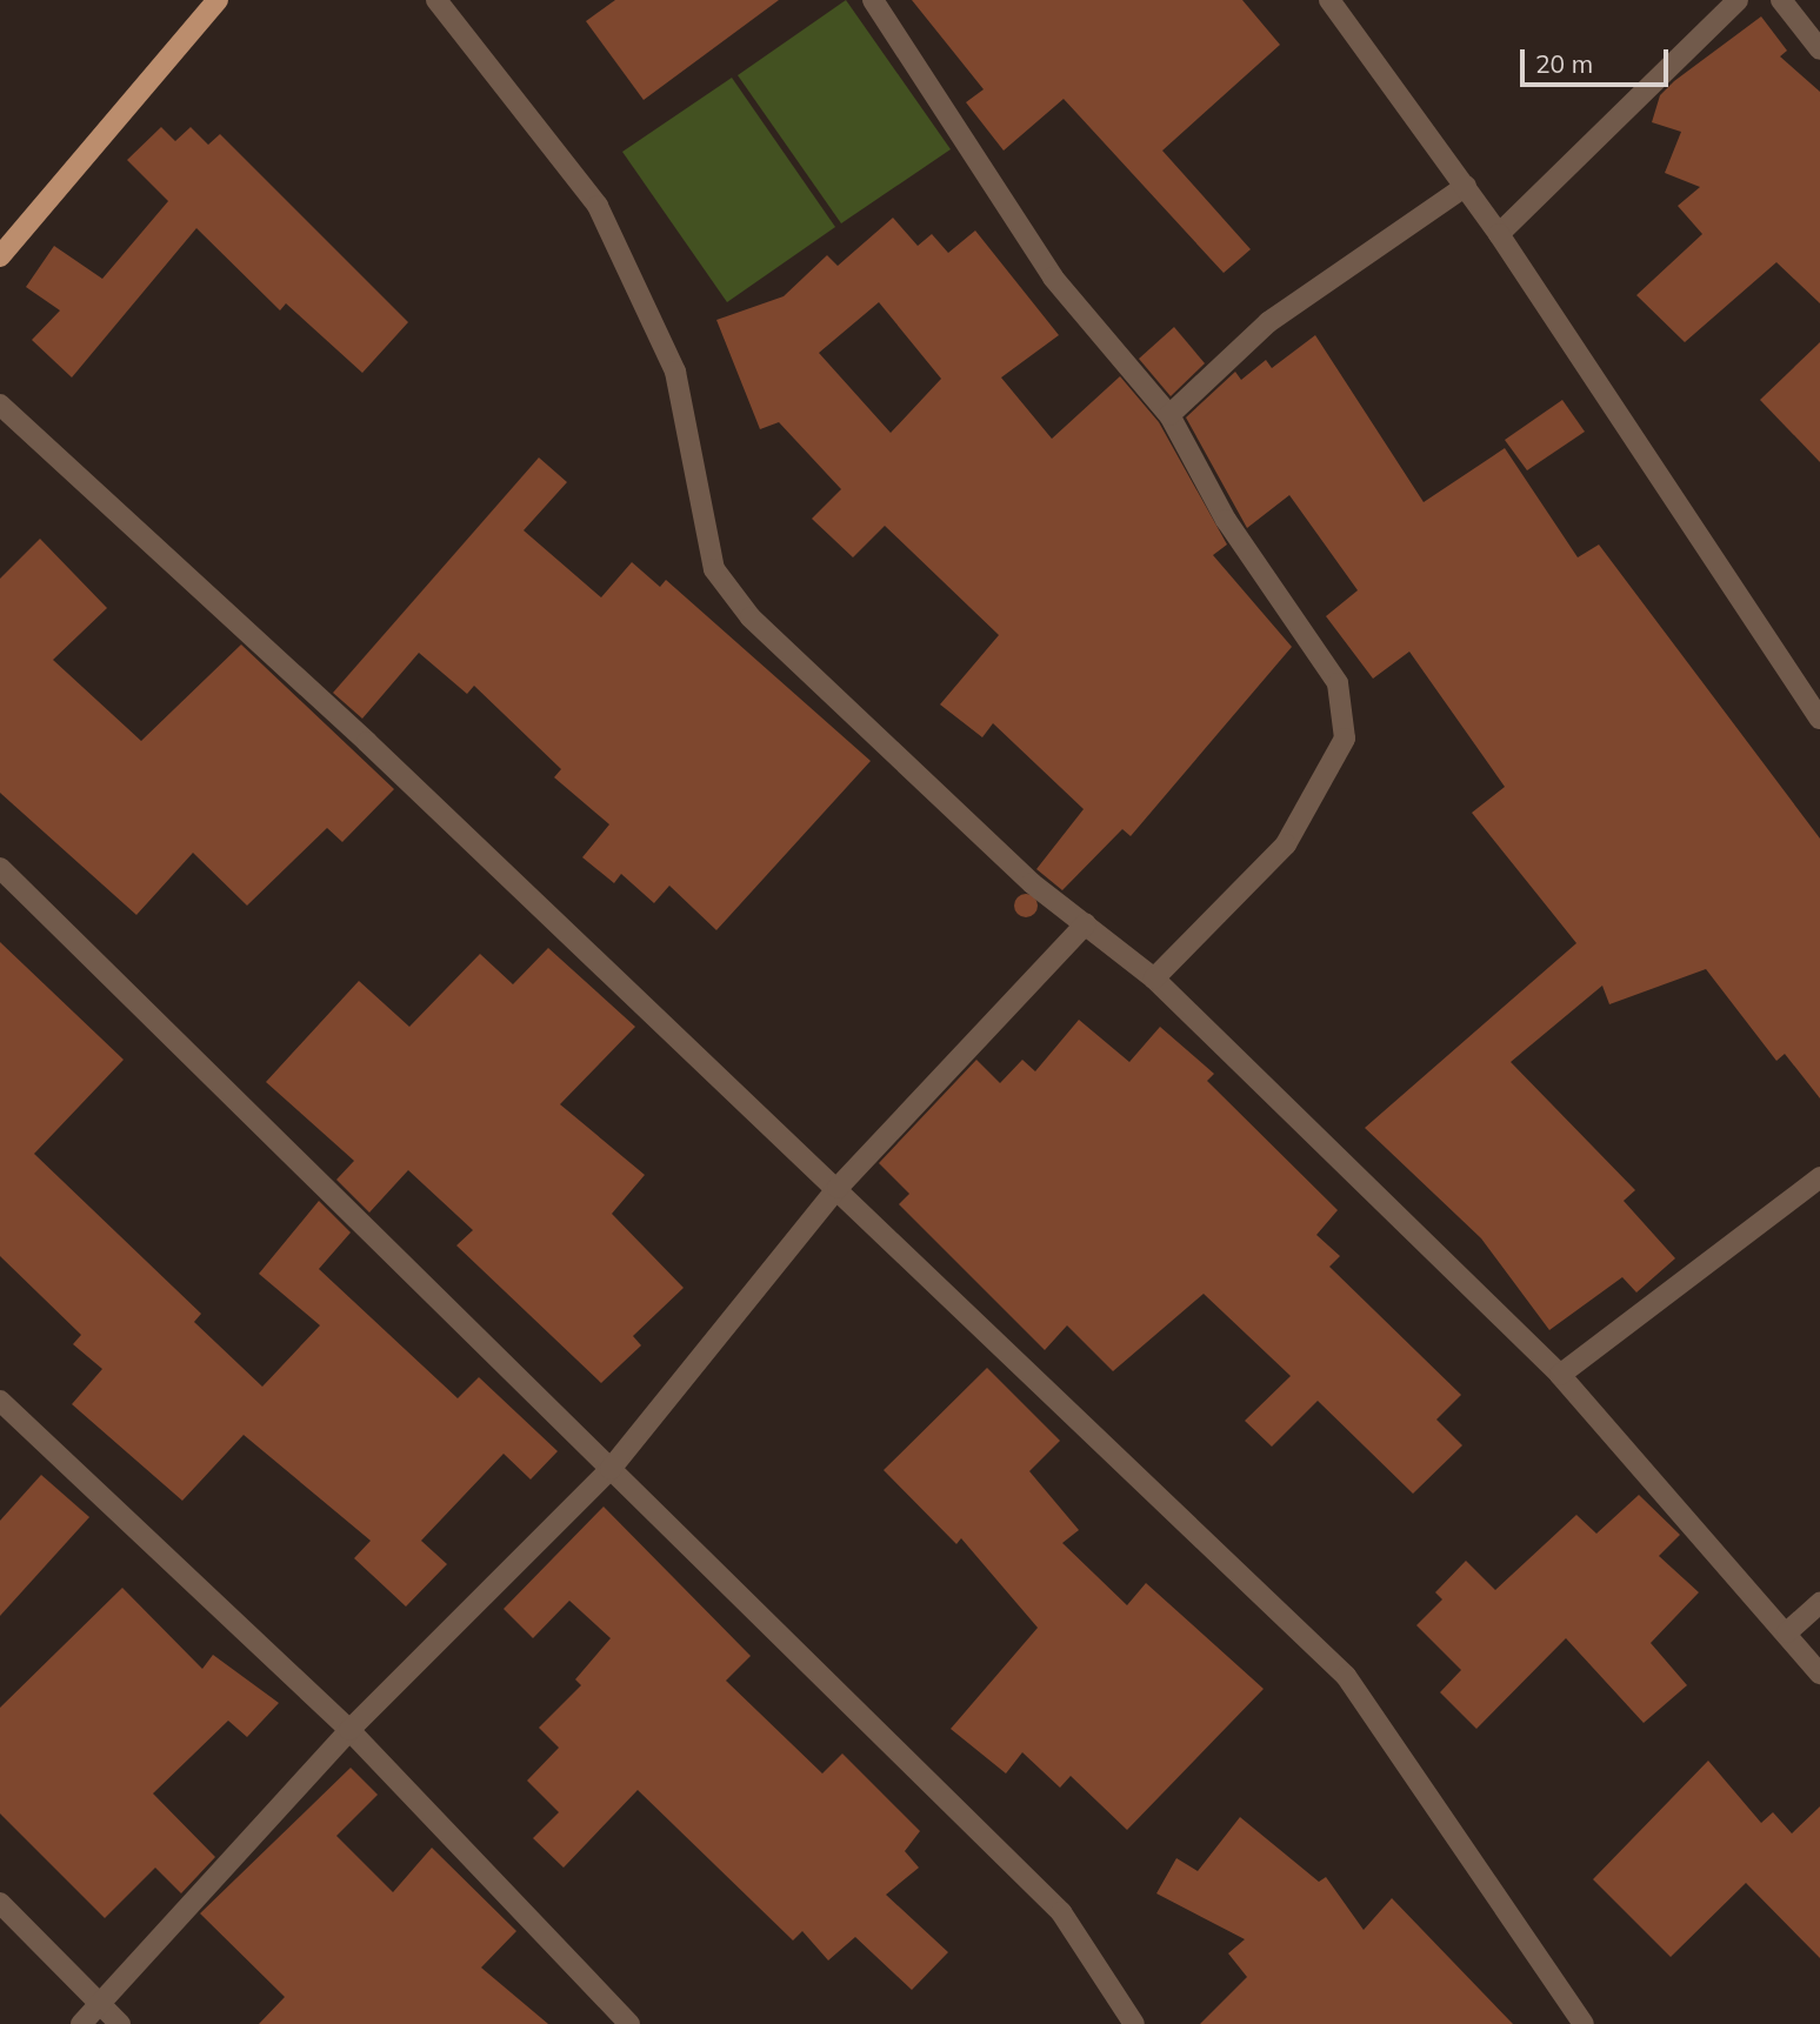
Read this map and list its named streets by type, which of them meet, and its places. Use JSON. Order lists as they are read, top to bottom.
{
  "scale_bar": "20 m"
}
